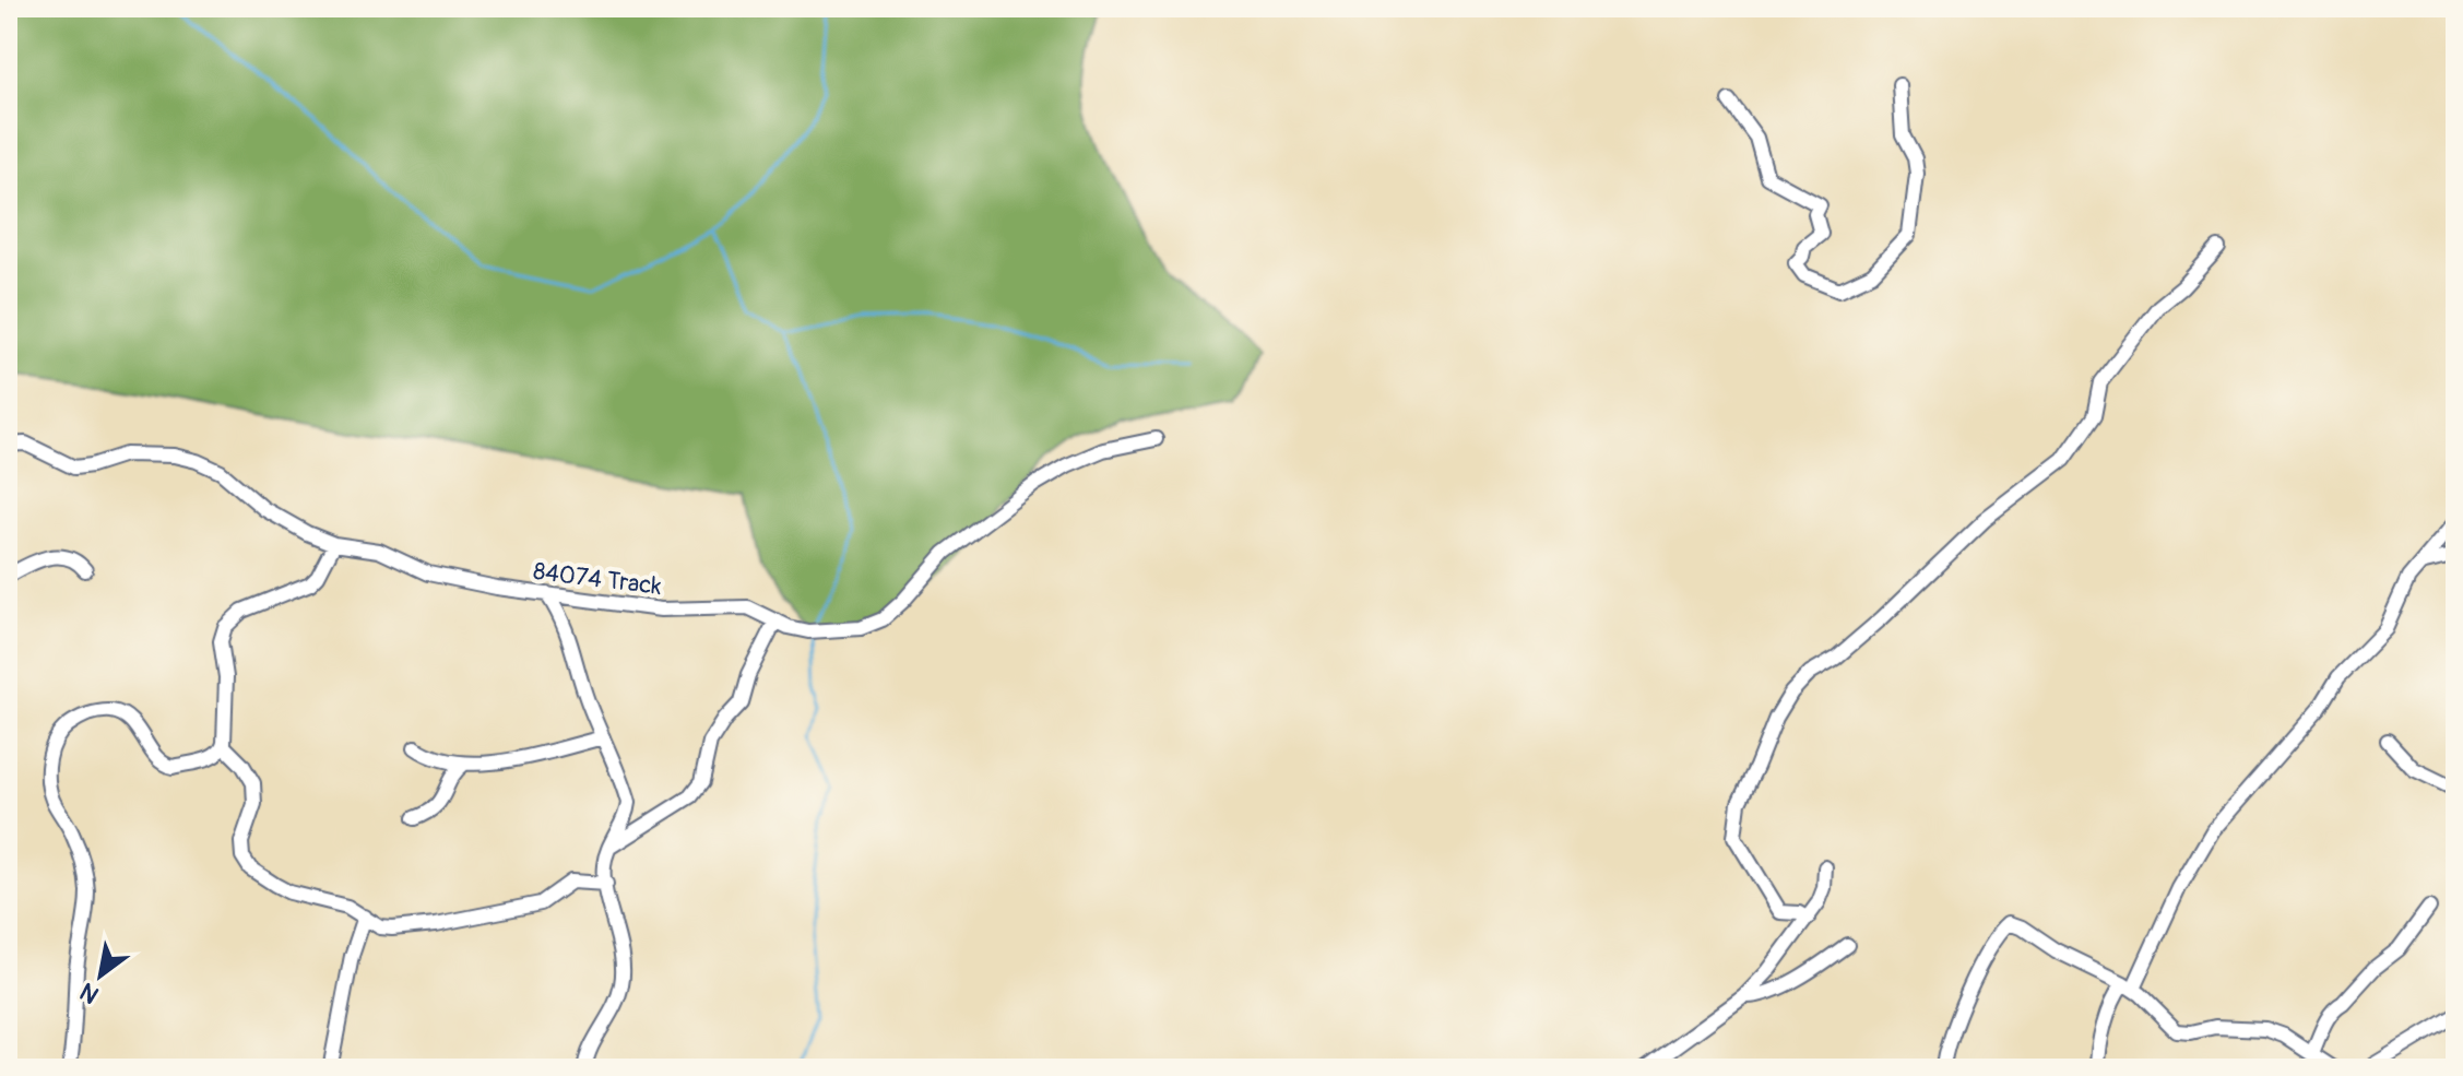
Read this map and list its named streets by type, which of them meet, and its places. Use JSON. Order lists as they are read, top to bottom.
{
  "streets": {
    "street": ["84074 Track"]
  },
  "north": "bottom left"
}
